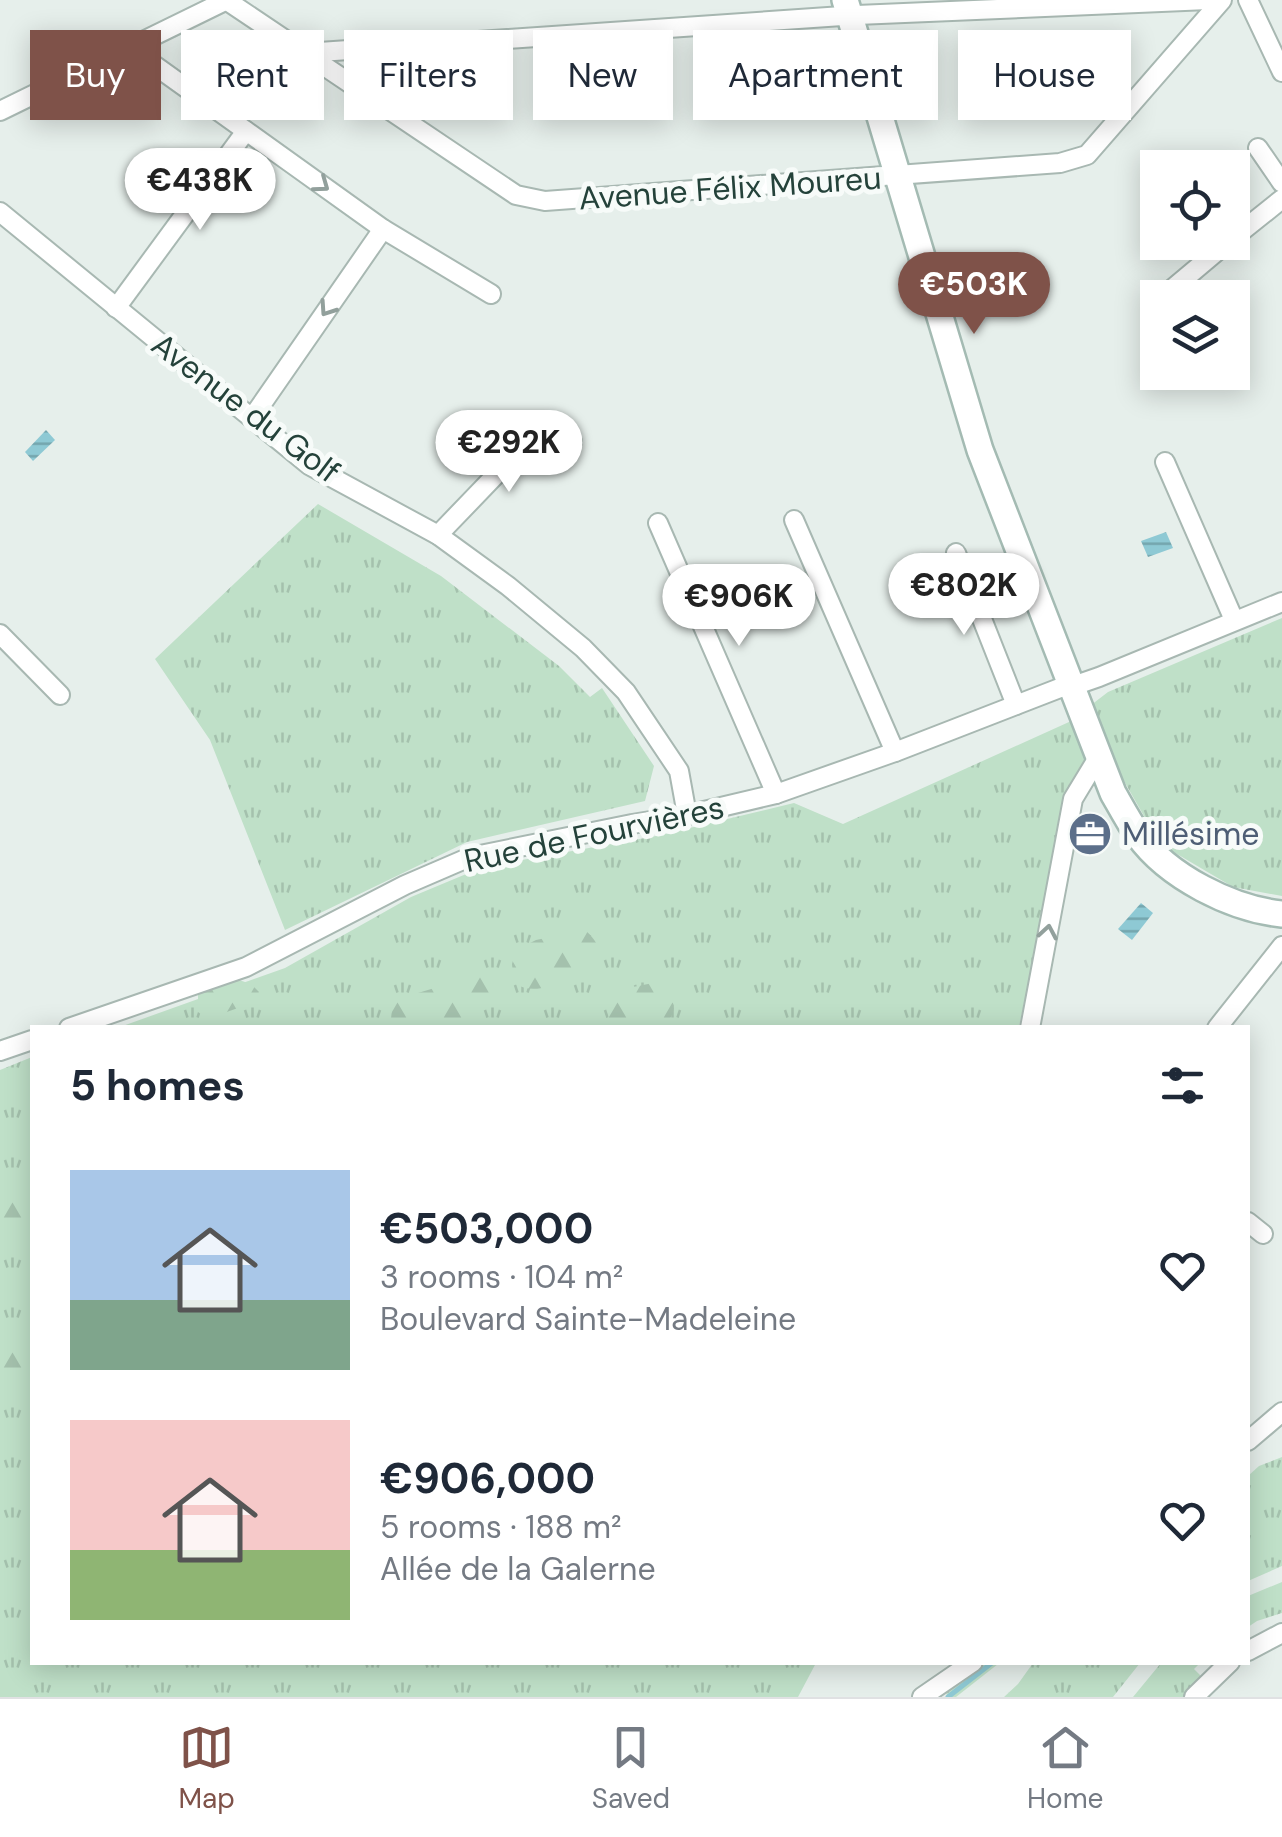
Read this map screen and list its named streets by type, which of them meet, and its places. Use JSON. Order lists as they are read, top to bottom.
{
  "streets": {
    "street": ["Avenue Félix Moureu", "Avenue du Golf", "Rue de Fourvières"]
  },
  "crossings": [
    ["Avenue du Golf", "Rue de Fourvières"]
  ],
  "places": {
    "office": ["Millésime"]
  },
  "page": {
    "chip": [
      "Buy",
      "Rent",
      "Filters",
      "New",
      "Apartment",
      "House"
    ],
    "price": [
      "€438K",
      "€503K",
      "€292K",
      "€802K",
      "€906K"
    ],
    "heading": "5 homes",
    "list": [
      {
        "name": "€503,000",
        "note": "3 rooms · 104 m² · Boulevard Sainte-Madeleine"
      },
      {
        "name": "€906,000",
        "note": "5 rooms · 188 m² · Allée de la Galerne"
      }
    ],
    "tabs": ["Map", "Saved", "Home"]
  }
}
